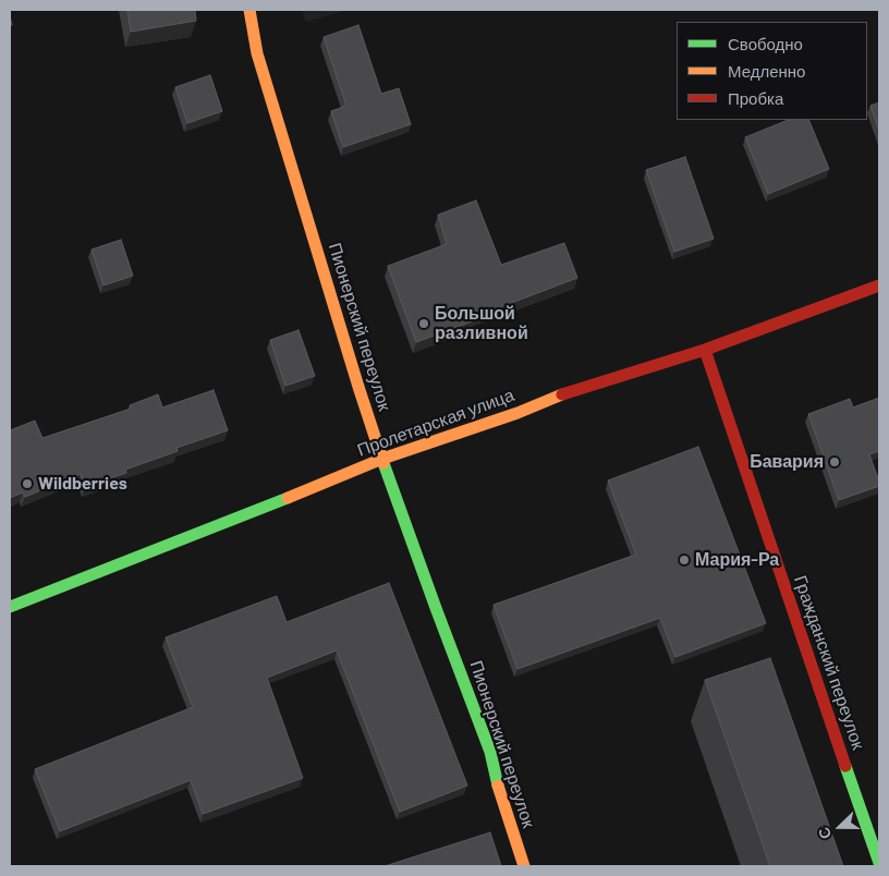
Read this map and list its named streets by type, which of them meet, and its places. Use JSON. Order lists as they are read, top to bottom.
{
  "streets": {
    "street": ["Пионерский переулок", "Пролетарская улица", "Гражданский переулок"]
  },
  "crossings": [
    ["Пионерский переулок", "Пролетарская улица"],
    ["Пролетарская улица", "Гражданский переулок"]
  ],
  "places": [
    "Большой разливной",
    "Бавария",
    "Wildberries",
    "Мария-Ра"
  ],
  "legend": ["Свободно", "Медленно", "Пробка"],
  "north": "left"
}
